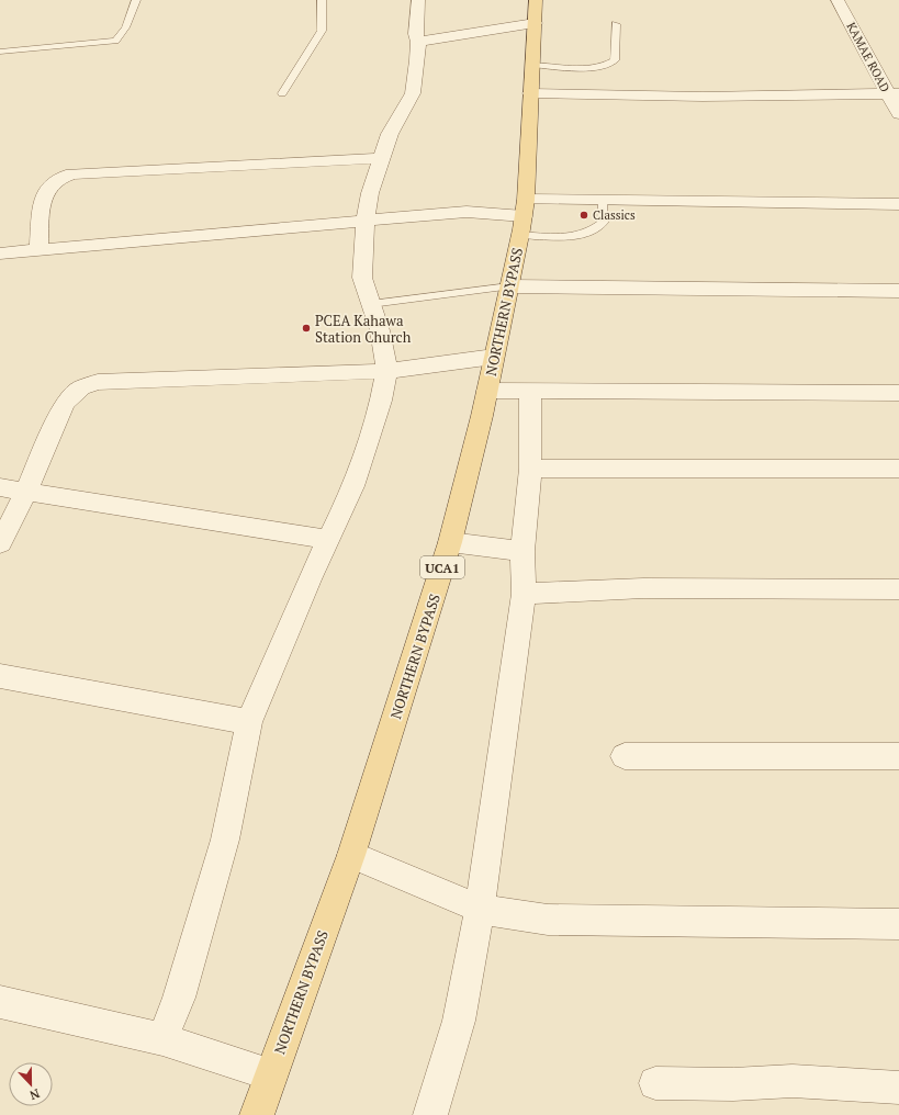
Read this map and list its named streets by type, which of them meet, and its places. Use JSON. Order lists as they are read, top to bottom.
{
  "streets": {
    "main road": ["NORTHERN BYPASS", "UCA1"],
    "street": ["KAMAE ROAD"]
  },
  "places": ["Classics", "PCEA Kahawa Station Church"],
  "north": "bottom"
}
